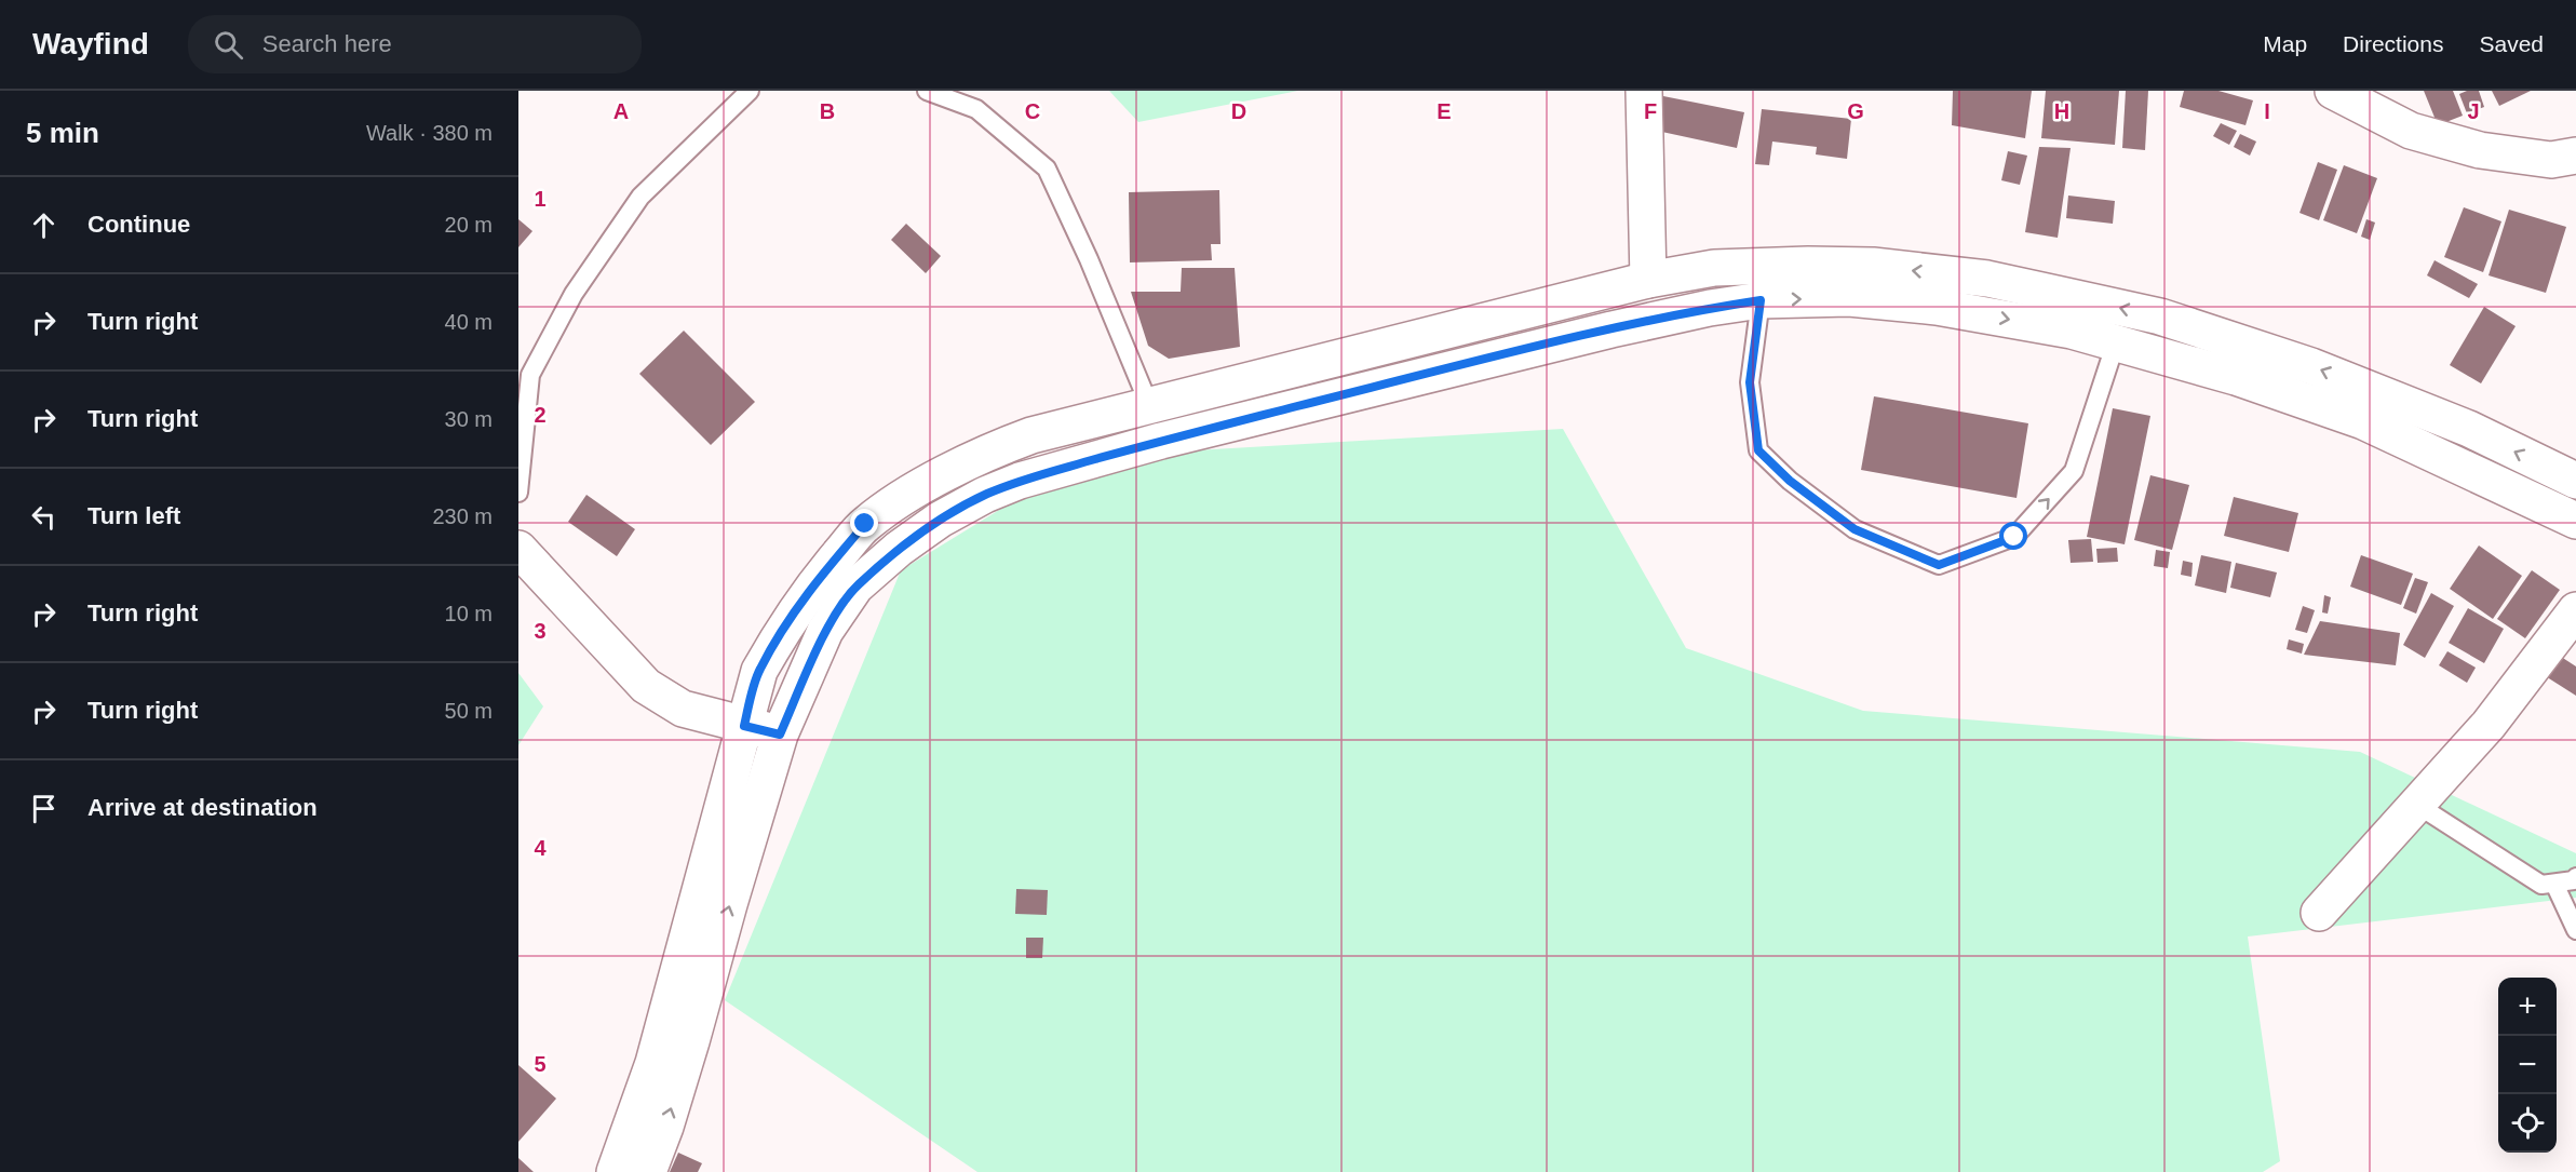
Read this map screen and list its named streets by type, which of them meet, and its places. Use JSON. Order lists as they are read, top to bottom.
{
  "page": {
    "header": "Wayfind",
    "search": "Search here",
    "nav": ["Map", "Directions", "Saved"],
    "heading": ["5 min", "Walk · 380 m"],
    "list": [
      ["Continue", "20 m"],
      ["Turn right", "40 m"],
      ["Turn right", "30 m"],
      ["Turn left", "230 m"],
      ["Turn right", "10 m"],
      ["Turn right", "50 m"],
      "Arrive at destination"
    ],
    "map_buttons": ["+", "−"]
  },
  "grid": {
    "columns": [
      "A",
      "B",
      "C",
      "D",
      "E",
      "F",
      "G",
      "H",
      "I",
      "J"
    ],
    "rows": [
      "1",
      "2",
      "3",
      "4",
      "5"
    ]
  }
}
